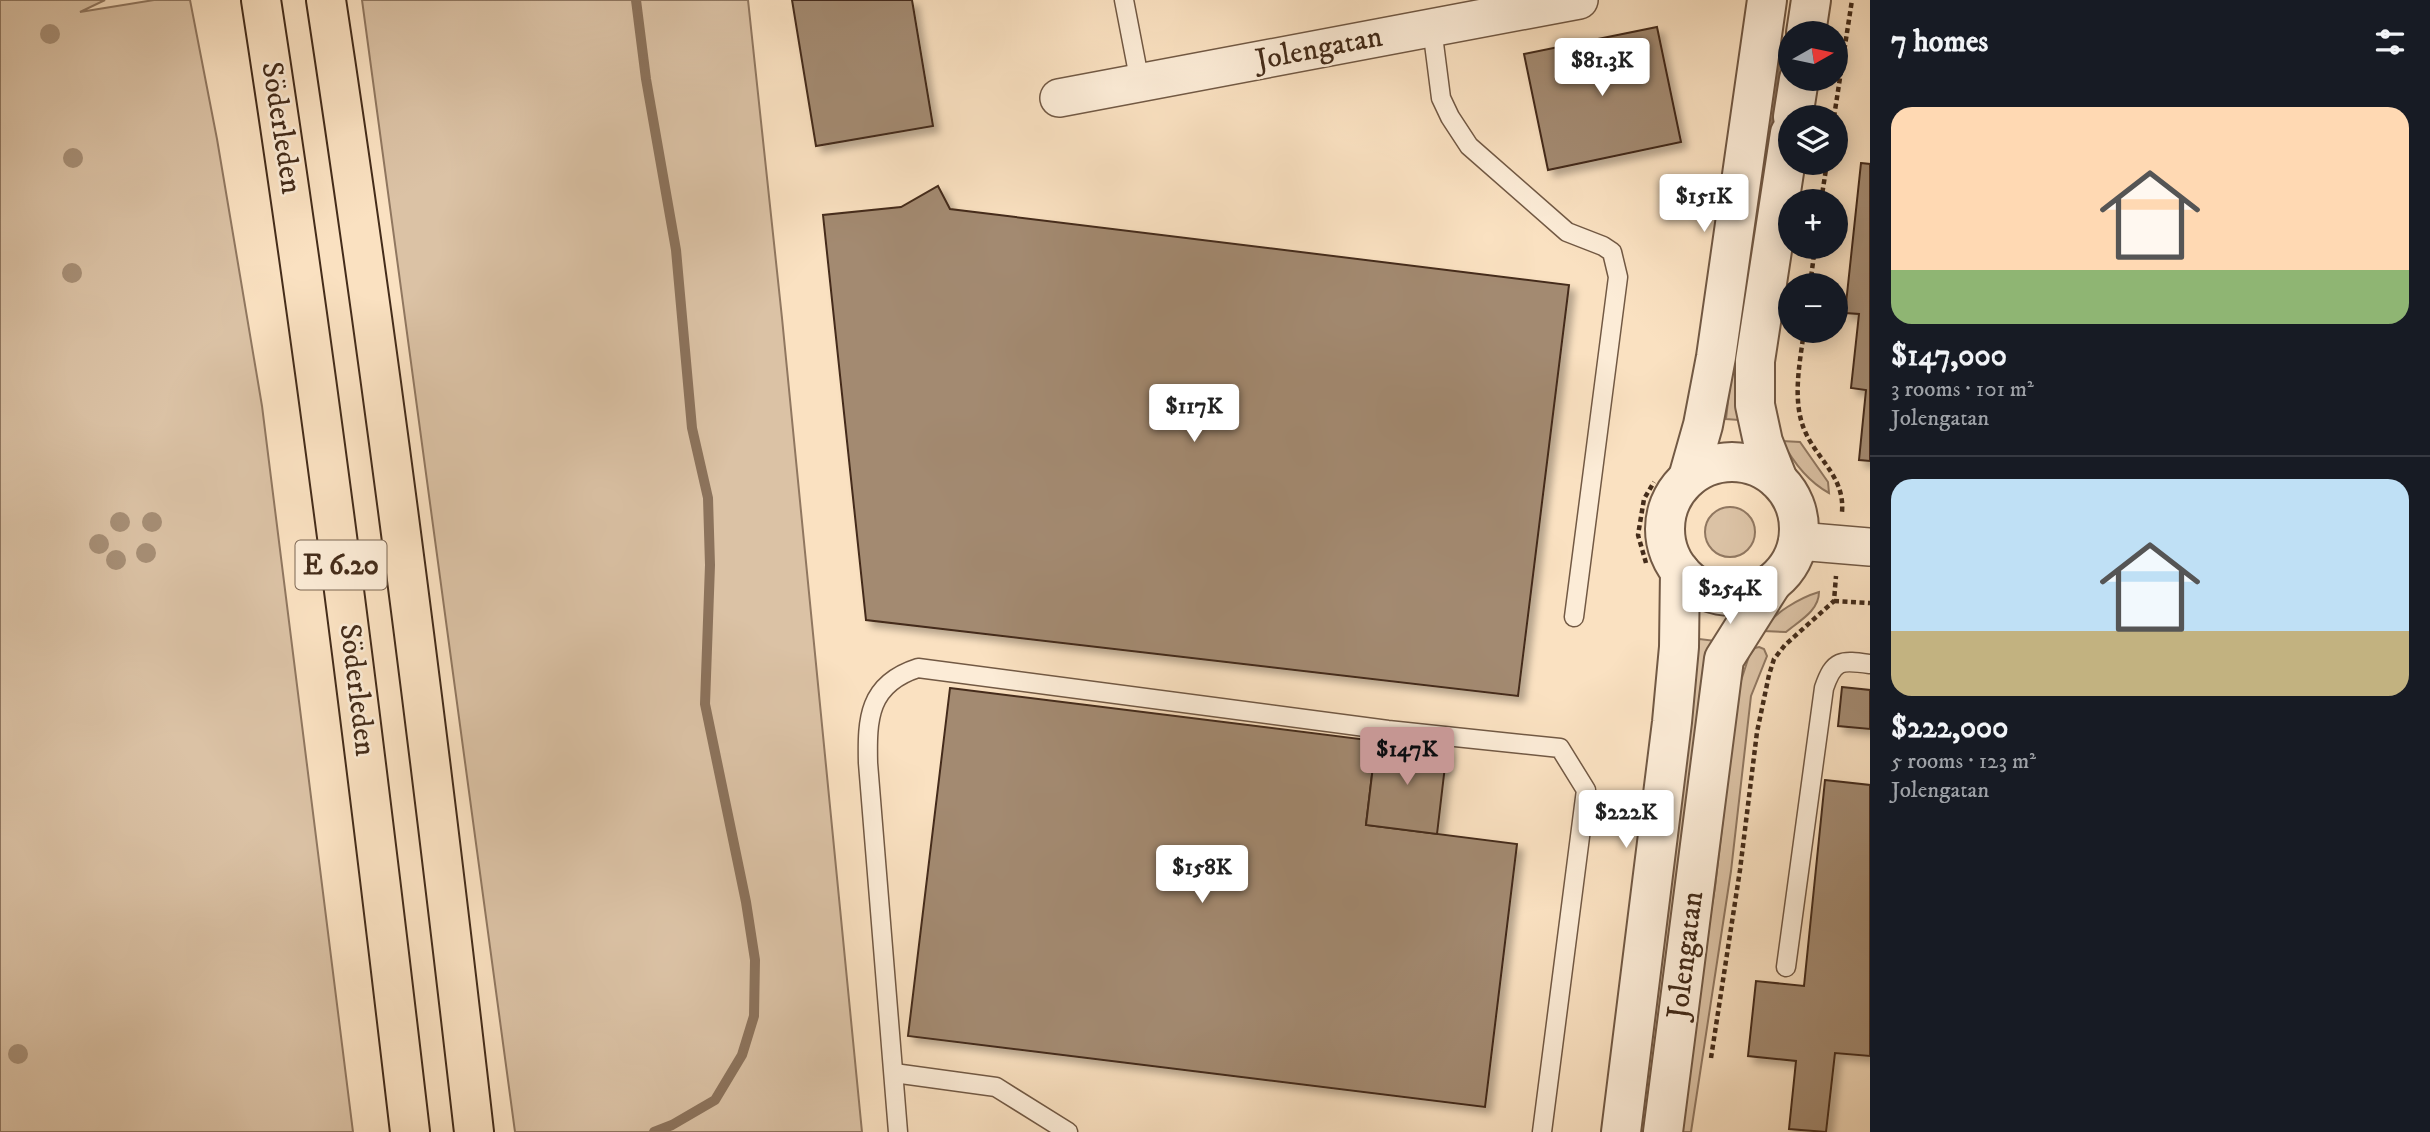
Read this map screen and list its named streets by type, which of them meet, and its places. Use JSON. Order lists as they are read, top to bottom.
{
  "streets": {
    "highway": ["Söderleden", "E 6.20"],
    "street": ["Jolengatan"]
  },
  "north": "right",
  "page": {
    "heading": "7 homes",
    "map_buttons": ["+", "−"],
    "price": [
      "$81.3K",
      "$151K",
      "$117K",
      "$254K",
      "$147K",
      "$222K",
      "$158K"
    ],
    "list": [
      {
        "name": "$147,000",
        "note": "3 rooms · 101 m² · Jolengatan"
      },
      {
        "name": "$222,000",
        "note": "5 rooms · 123 m² · Jolengatan"
      }
    ]
  }
}
